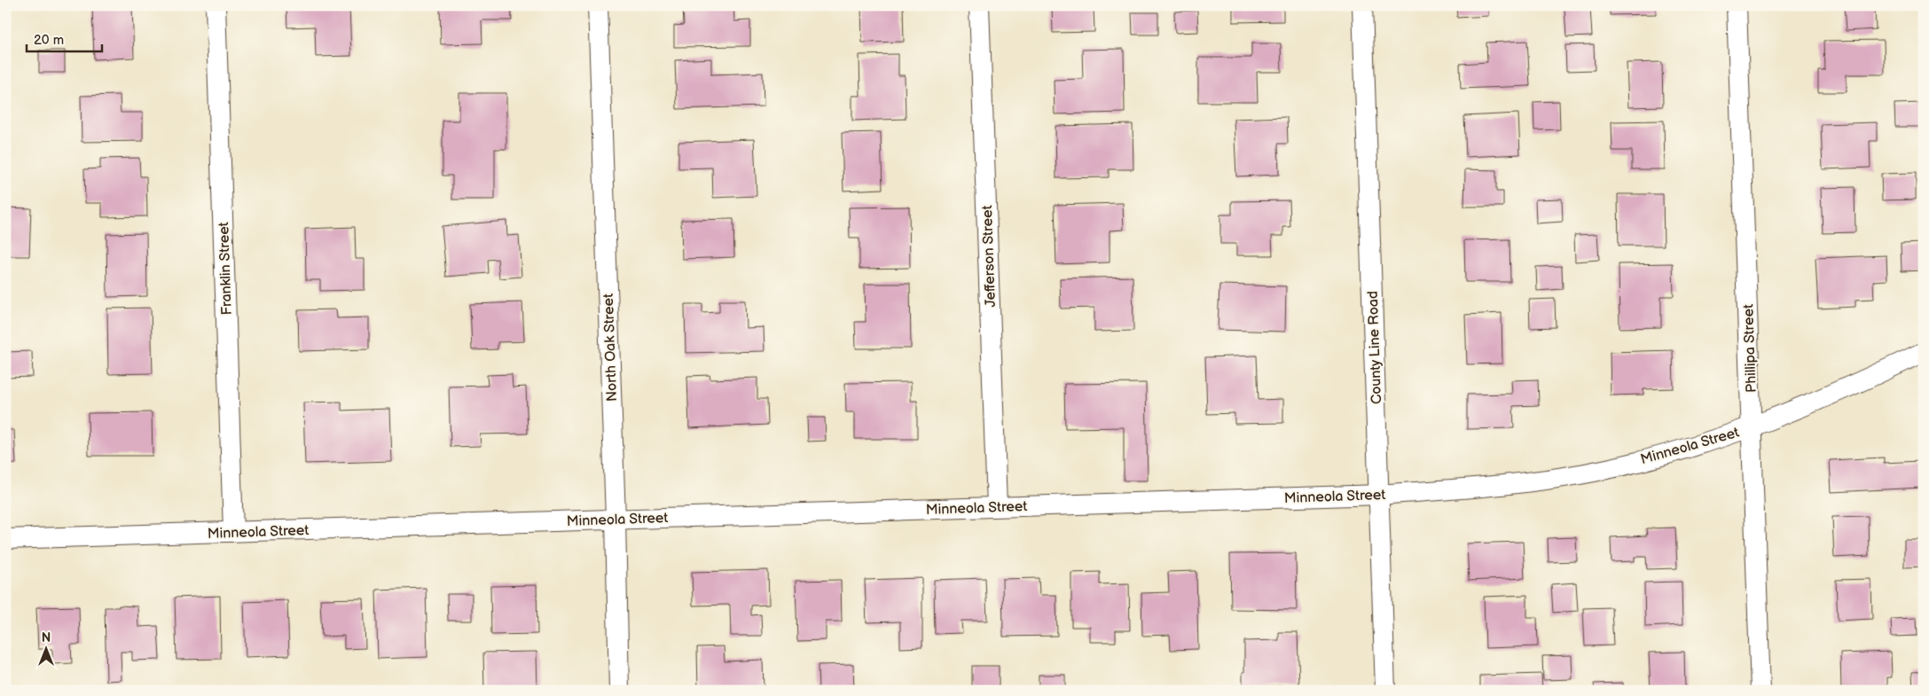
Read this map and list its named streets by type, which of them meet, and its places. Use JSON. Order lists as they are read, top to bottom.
{
  "streets": {
    "street": [
      "Jefferson Street",
      "Franklin Street",
      "North Oak Street",
      "County Line Road",
      "Phillipa Street",
      "Minneola Street"
    ]
  },
  "crossings": [
    ["Jefferson Street", "Minneola Street"],
    ["Franklin Street", "Minneola Street"],
    ["North Oak Street", "Minneola Street"],
    ["County Line Road", "Minneola Street"],
    ["Phillipa Street", "Minneola Street"]
  ],
  "scale_bar": "20 m",
  "north": "top"
}
